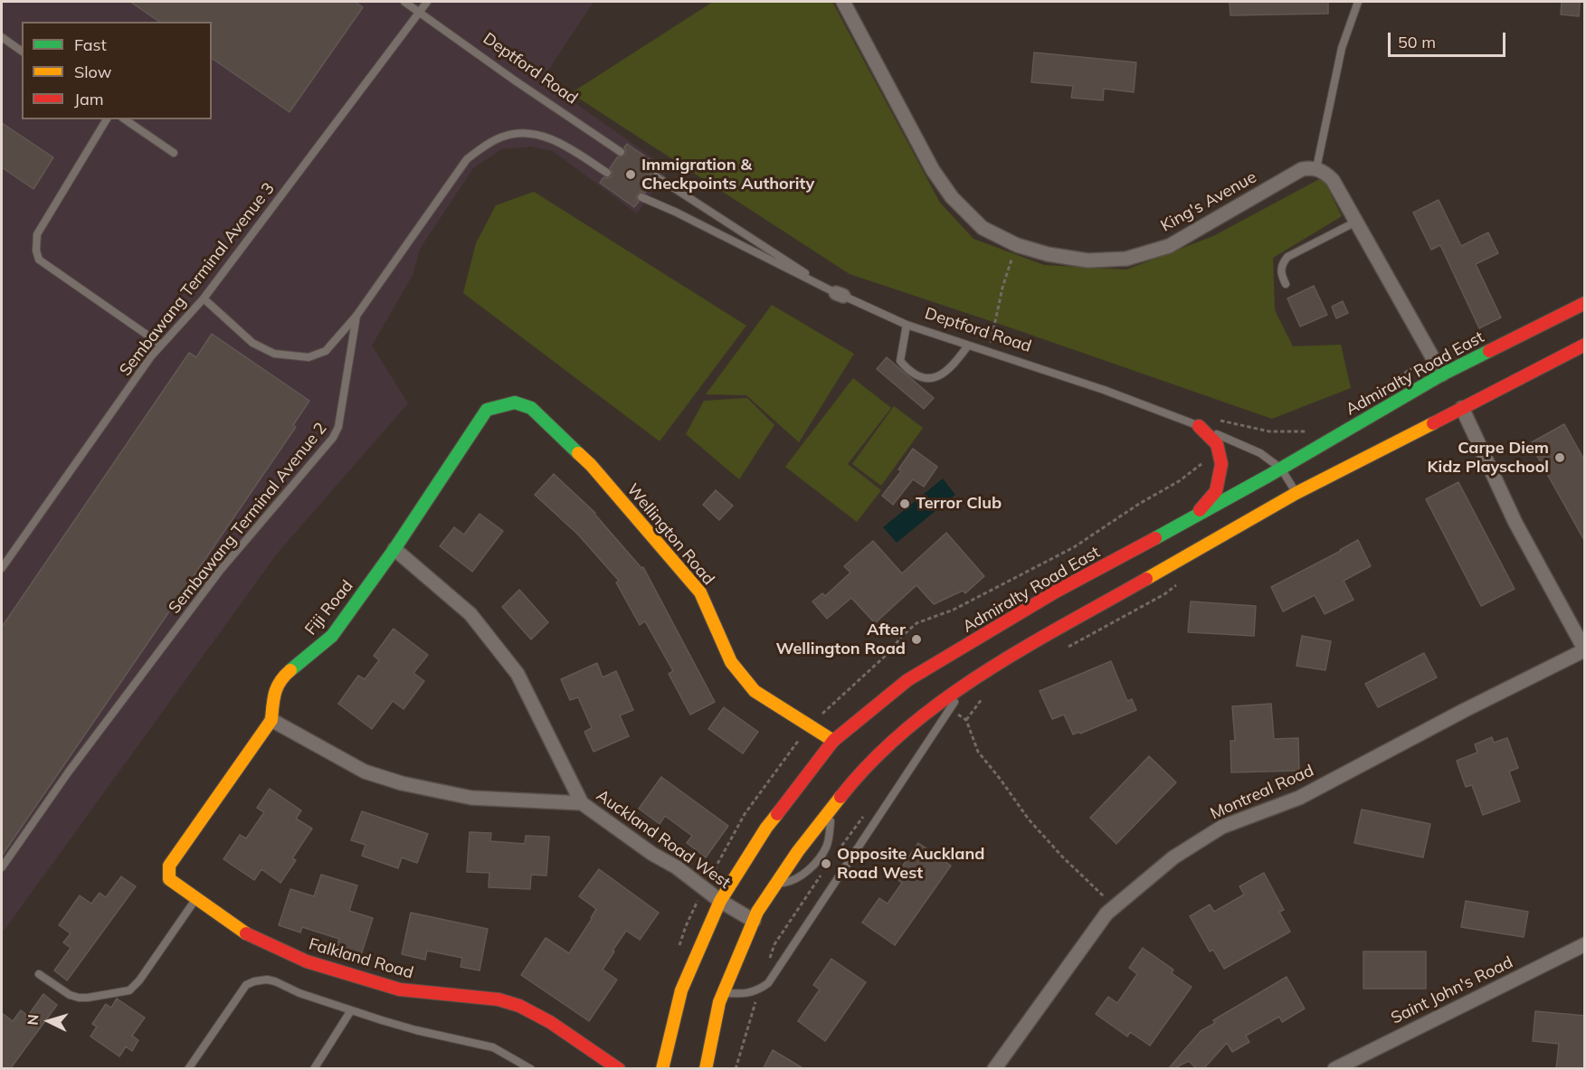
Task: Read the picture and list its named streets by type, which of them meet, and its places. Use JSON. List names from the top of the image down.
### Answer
{
  "streets": {
    "main road": [
      "Admiralty Road East",
      "Wellington Road",
      "Fiji Road",
      "Falkland Road"
    ],
    "street": [
      "King's Avenue",
      "Montreal Road",
      "Auckland Road West",
      "Saint John's Road"
    ],
    "lane": ["Deptford Road", "Sembawang Terminal Avenue 3", "Sembawang Terminal Avenue 2"]
  },
  "crossings": [
    ["Deptford Road", "Sembawang Terminal Avenue 3"],
    ["Deptford Road", "Admiralty Road East"],
    ["Admiralty Road East", "Wellington Road"],
    ["Admiralty Road East", "Auckland Road West"],
    ["Wellington Road", "Fiji Road"],
    ["Fiji Road", "Auckland Road West"],
    ["Fiji Road", "Falkland Road"]
  ],
  "places": [
    "Immigration & Checkpoints Authority",
    "Carpe Diem Kidz Playschool",
    "Terror Club",
    "After Wellington Road",
    "Opposite Auckland Road West"
  ],
  "legend": ["Fast", "Slow", "Jam"],
  "scale_bar": "50 m",
  "north": "left"
}
